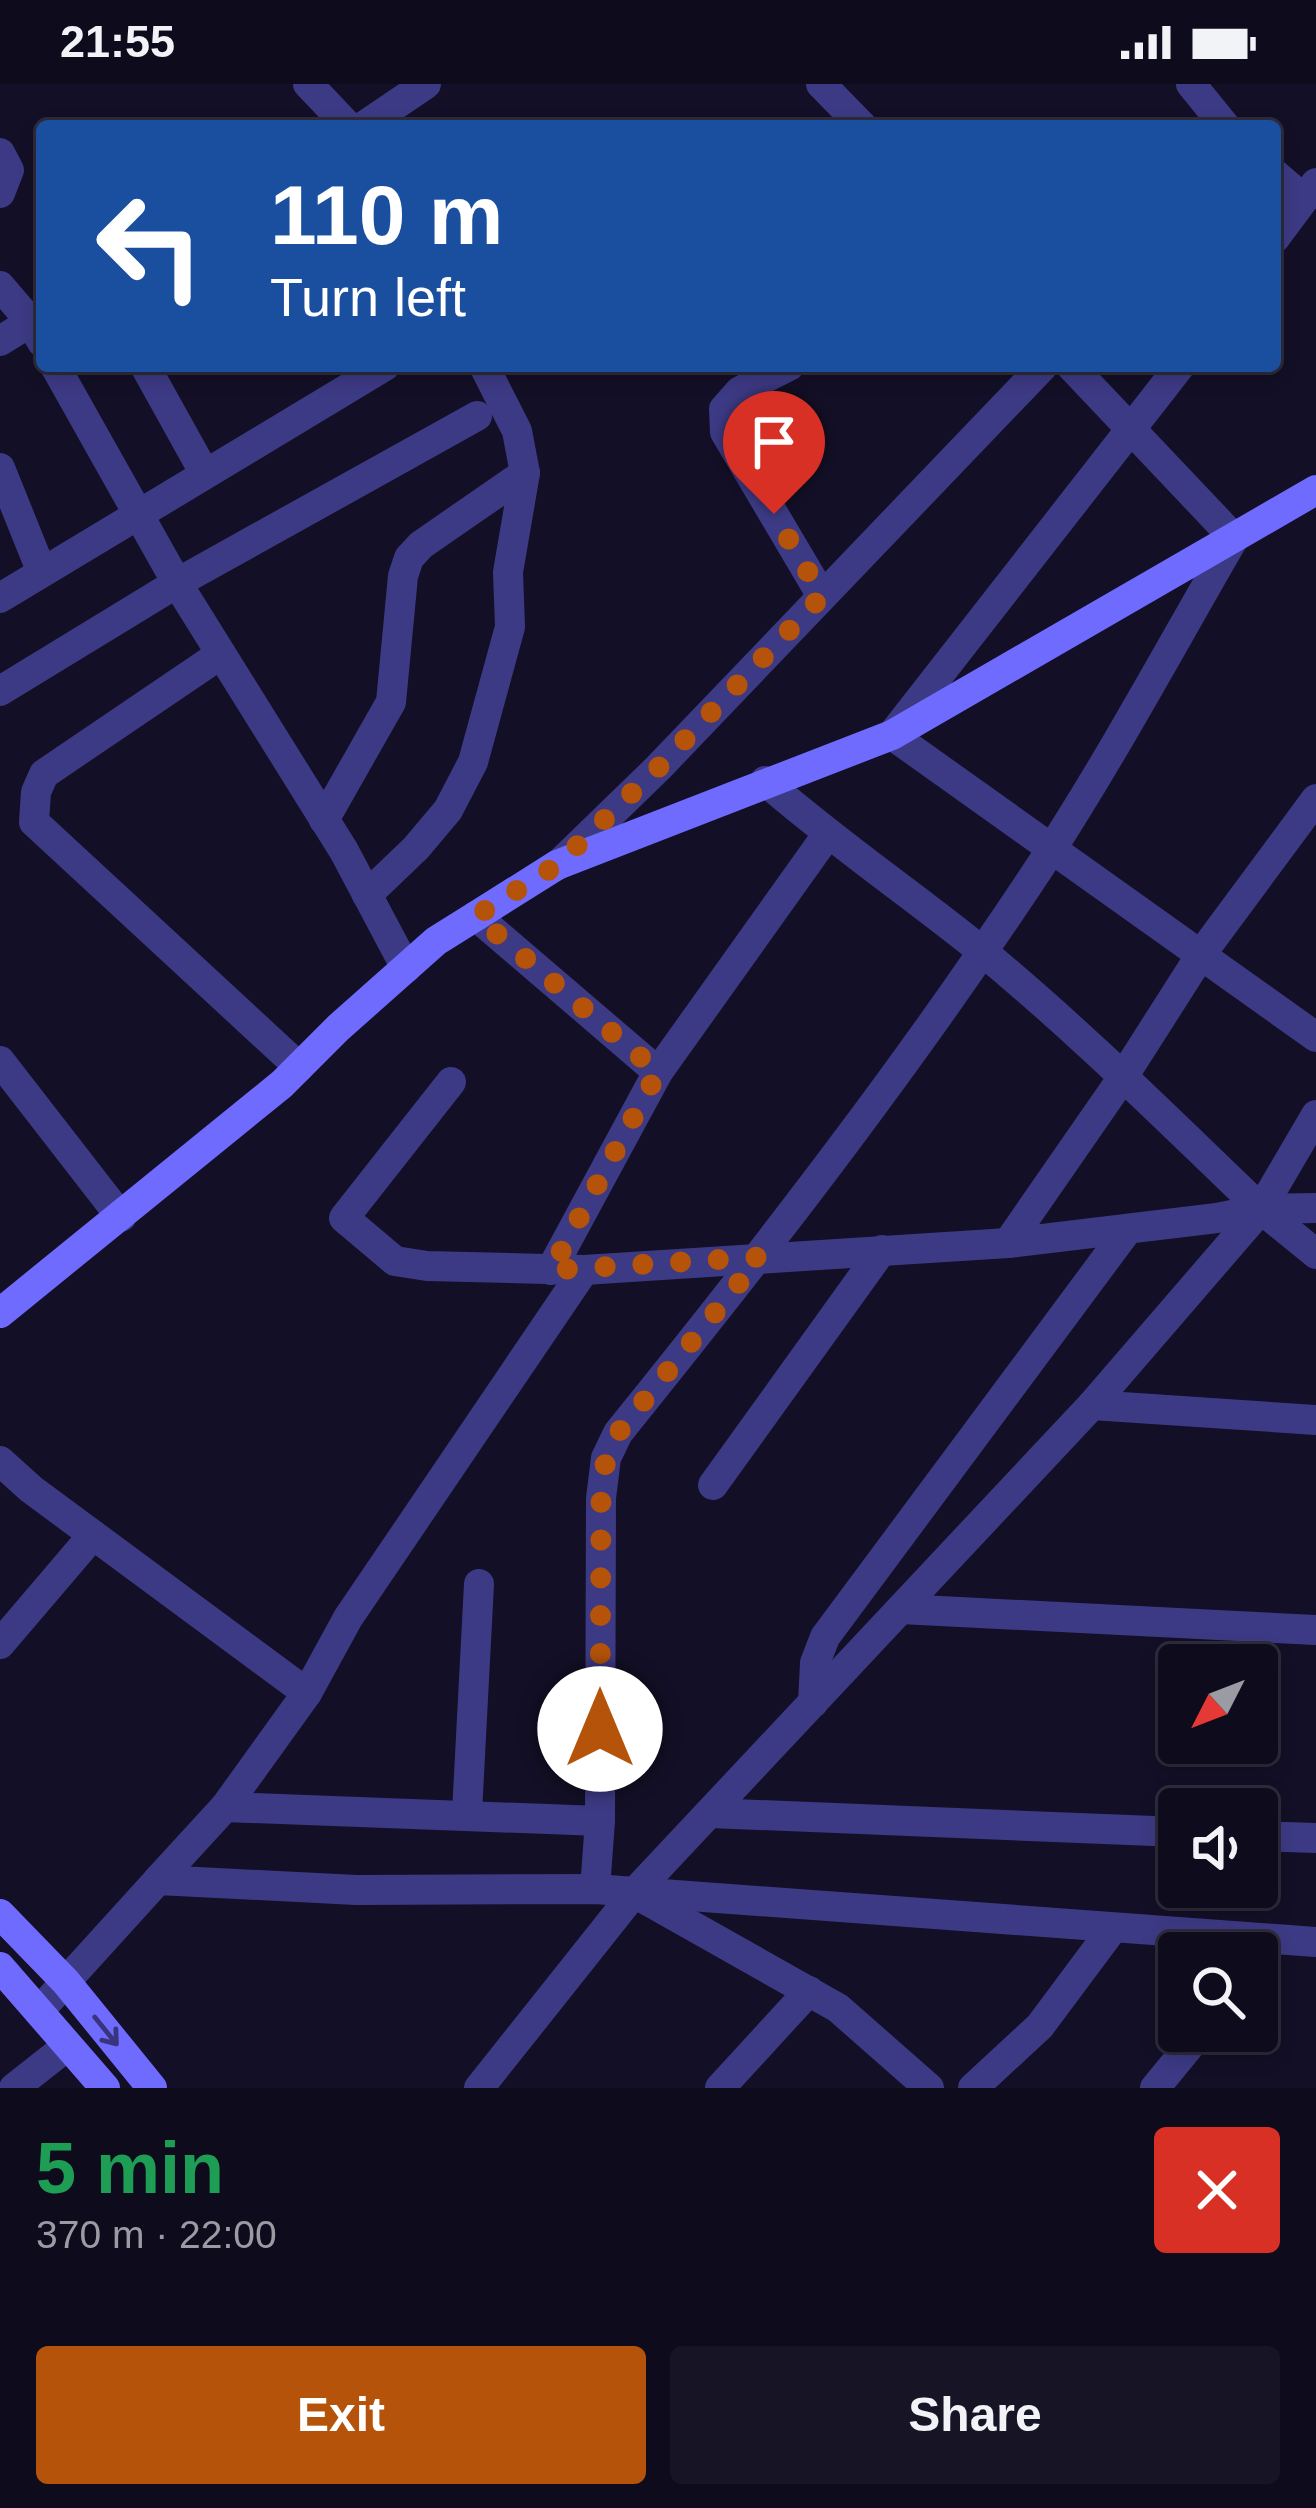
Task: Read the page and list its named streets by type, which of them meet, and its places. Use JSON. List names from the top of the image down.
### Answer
{
  "north": "bottom left",
  "page": {
    "status": "21:55",
    "turn": ["110 m", "Turn left"],
    "heading": ["5 min", "370 m · 22:00"],
    "buttons": ["Exit", "Share"]
  }
}
